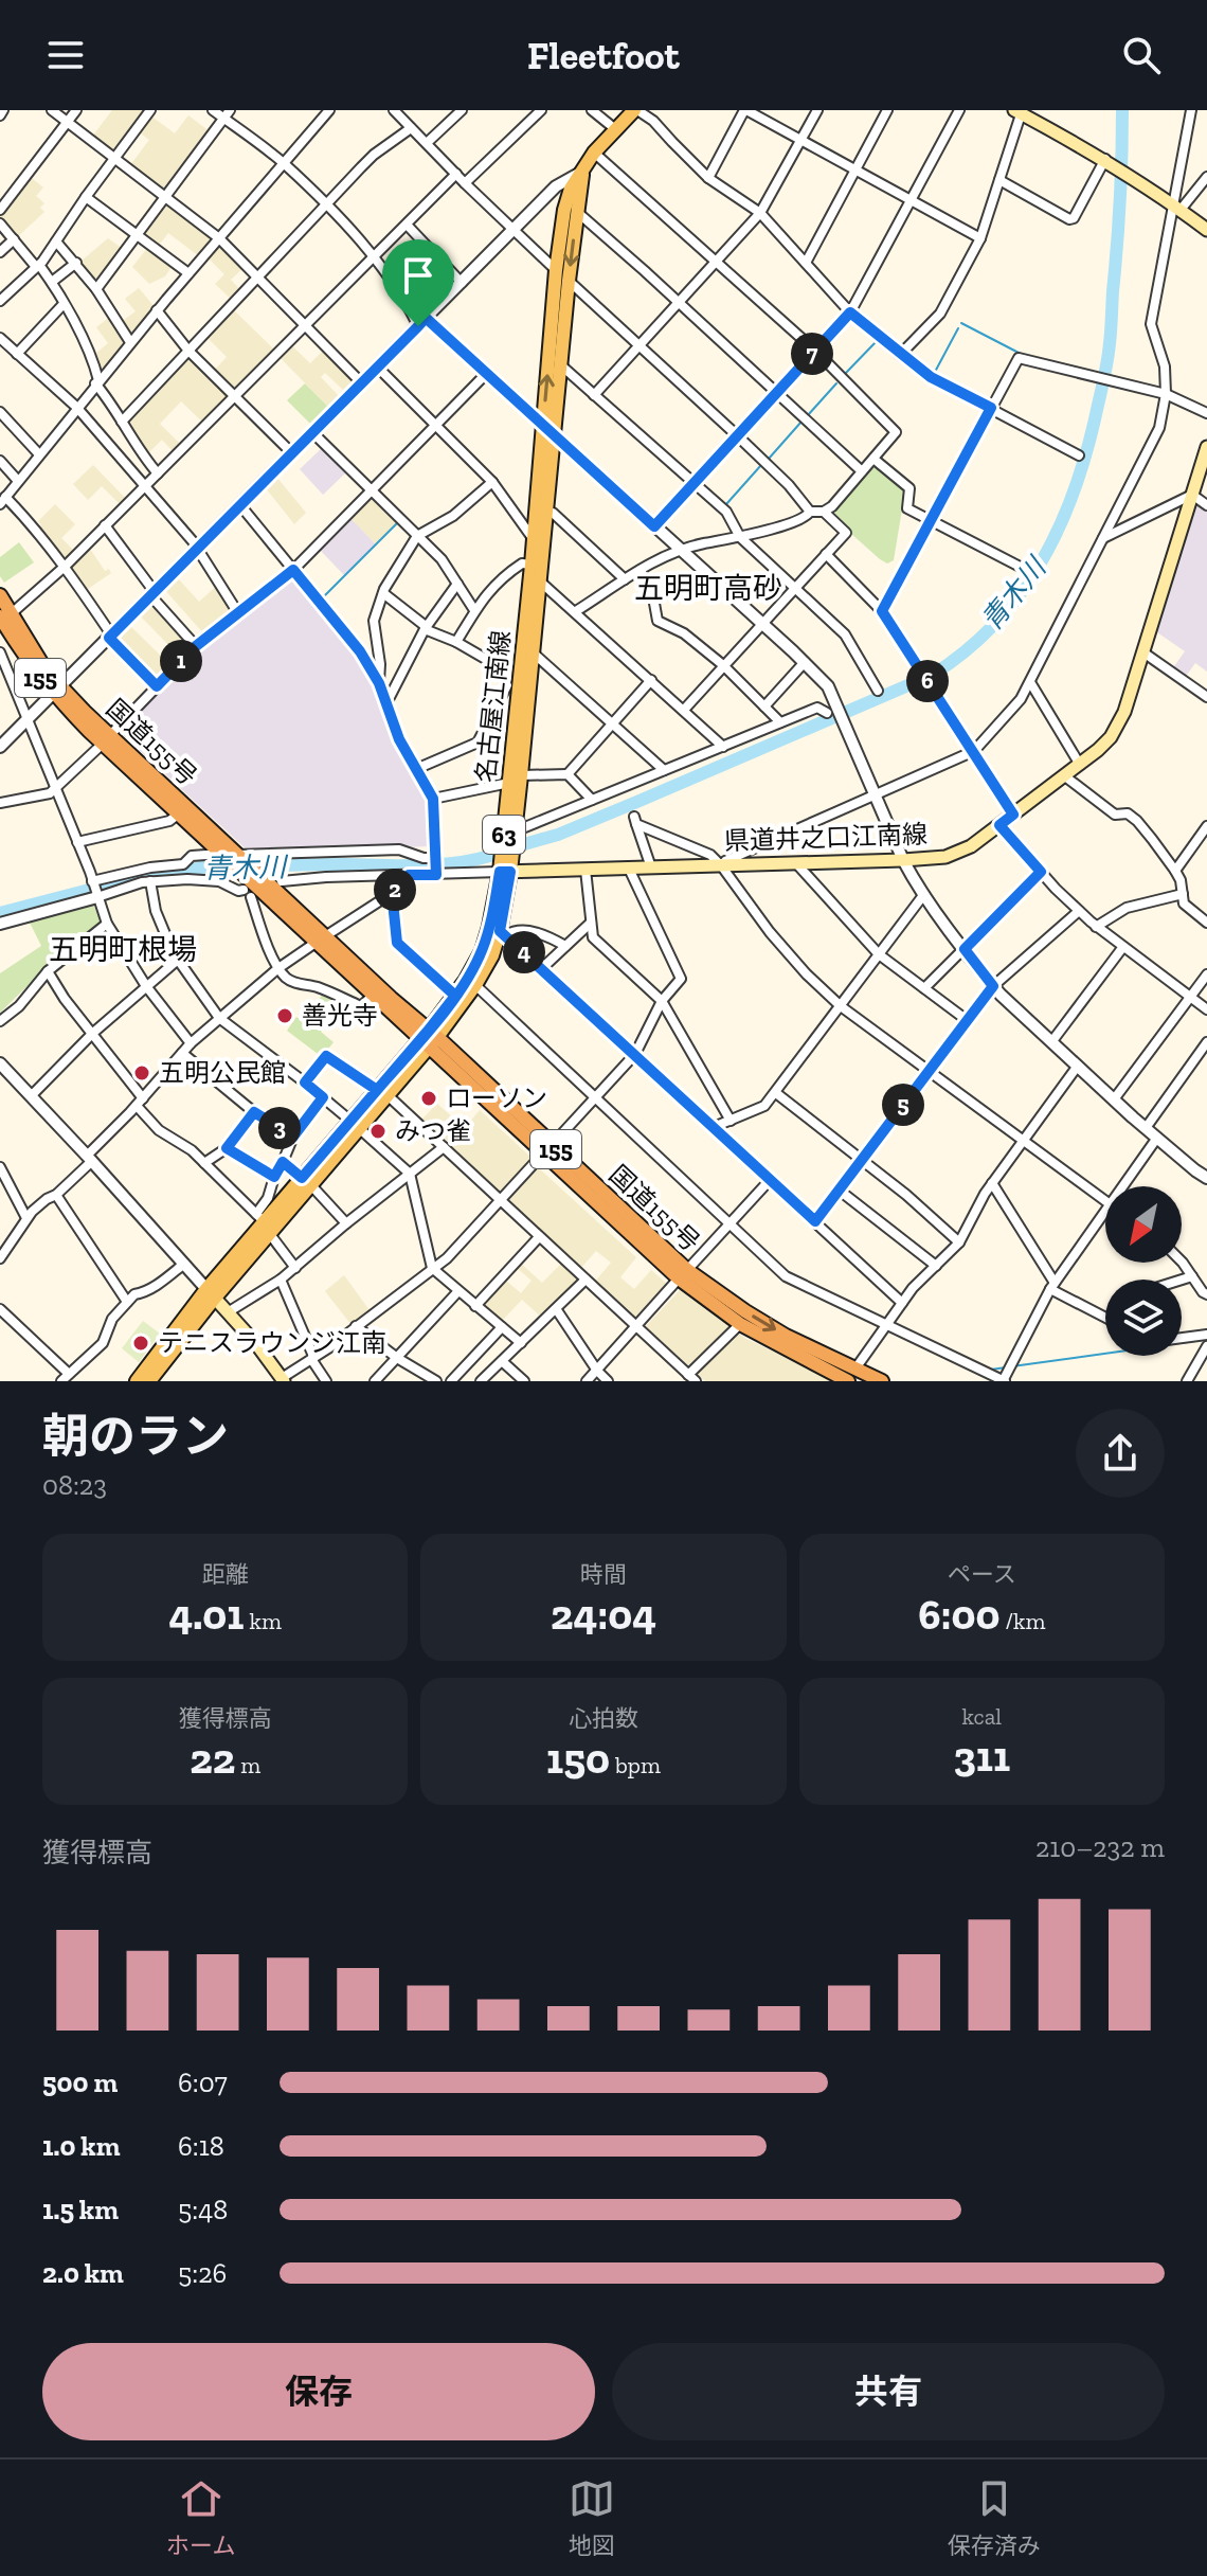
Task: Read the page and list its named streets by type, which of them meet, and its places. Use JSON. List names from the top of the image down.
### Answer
{
  "streets": {
    "highway": ["155", "国道155号"],
    "main road": ["名古屋江南線", "63", "県道井之口江南線"]
  },
  "crossings": [
    ["名古屋江南線", "国道155号"],
    ["名古屋江南線", "県道井之口江南線"]
  ],
  "districts": ["五明町高砂", "五明町根場"],
  "water": ["青木川"],
  "places": [
    "善光寺",
    "五明公民館",
    "ローソン",
    "みつ雀",
    "テニスラウンジ江南"
  ],
  "north": "bottom left",
  "page": {
    "header": "Fleetfoot",
    "pins": [
      "7",
      "1",
      "6",
      "2",
      "4",
      "5",
      "3"
    ],
    "heading": ["朝のラン", "08:23"],
    "stats": [
      ["距離", "4.01 km"],
      ["時間", "24:04"],
      ["ペース", "6:00 /km"],
      ["獲得標高", "22 m"],
      ["心拍数", "150 bpm"],
      ["kcal", "311"]
    ],
    "chart": ["獲得標高", "210–232 m"],
    "list": [
      {
        "name": "500 m",
        "note": "6:07"
      },
      {
        "name": "1.0 km",
        "note": "6:18"
      },
      {
        "name": "1.5 km",
        "note": "5:48"
      },
      {
        "name": "2.0 km",
        "note": "5:26"
      }
    ],
    "buttons": ["保存", "共有"],
    "tabs": ["ホーム", "地図", "保存済み"]
  }
}
